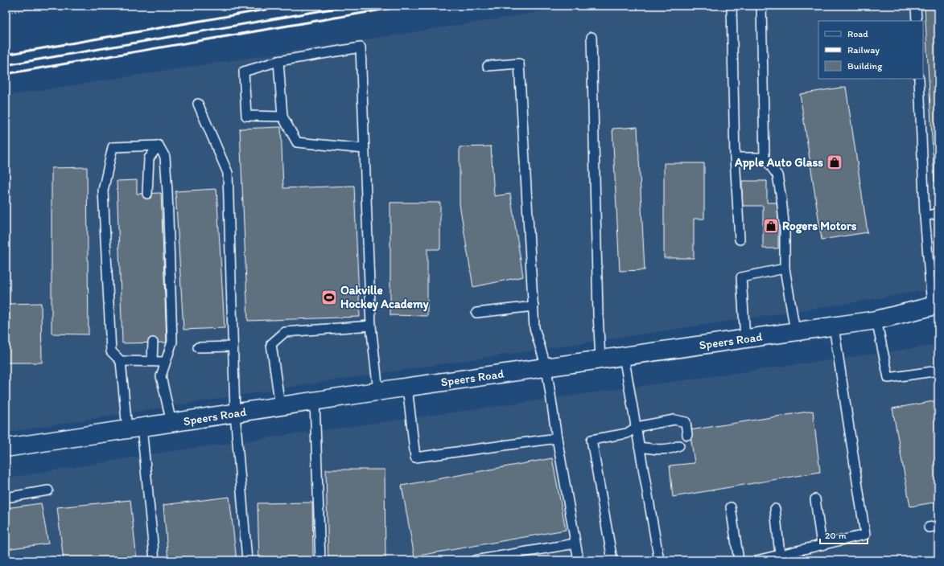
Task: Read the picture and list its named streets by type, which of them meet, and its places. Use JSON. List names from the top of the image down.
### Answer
{
  "streets": {
    "main road": ["Speers Road"]
  },
  "places": {
    "shop": ["Apple Auto Glass", "Rogers Motors"],
    "sports": ["Oakville Hockey Academy"]
  },
  "legend": ["Road", "Railway", "Building"],
  "scale_bar": "20 m"
}
